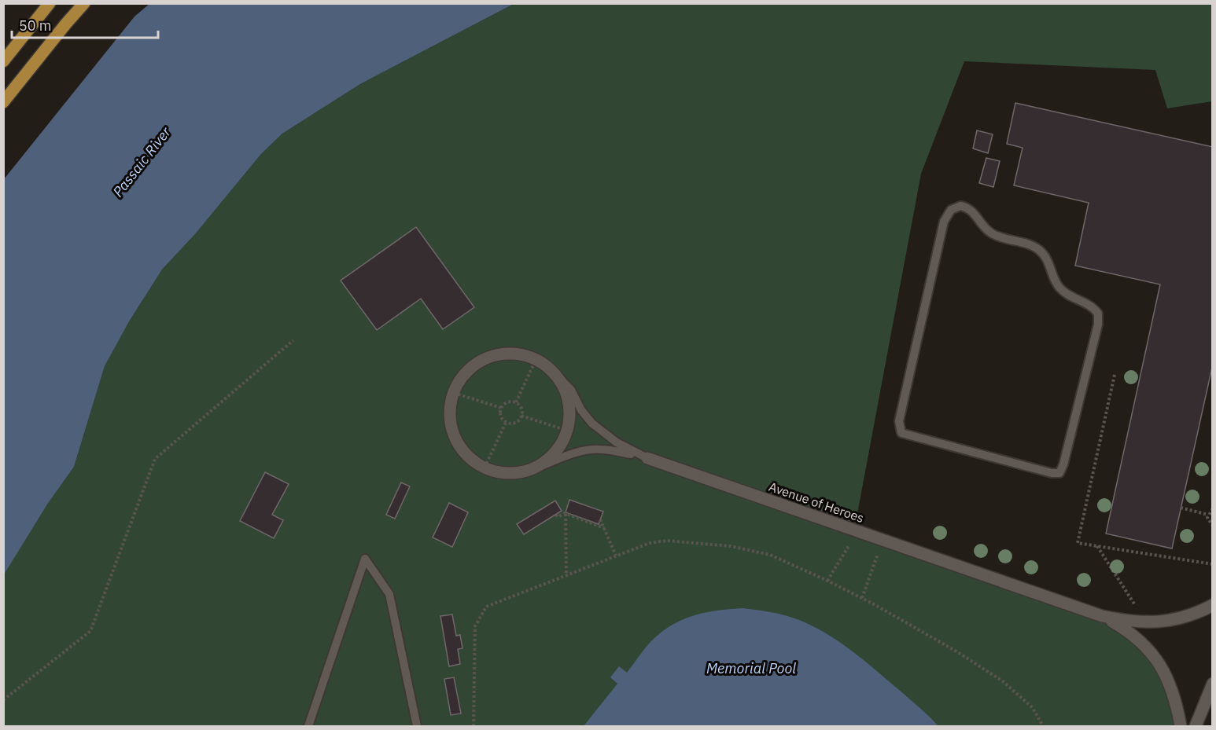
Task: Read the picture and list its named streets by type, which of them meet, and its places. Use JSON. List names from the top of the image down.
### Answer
{
  "streets": {
    "street": ["Avenue of Heroes"]
  },
  "water": ["Passaic River", "Memorial Pool"],
  "scale_bar": "50 m"
}
